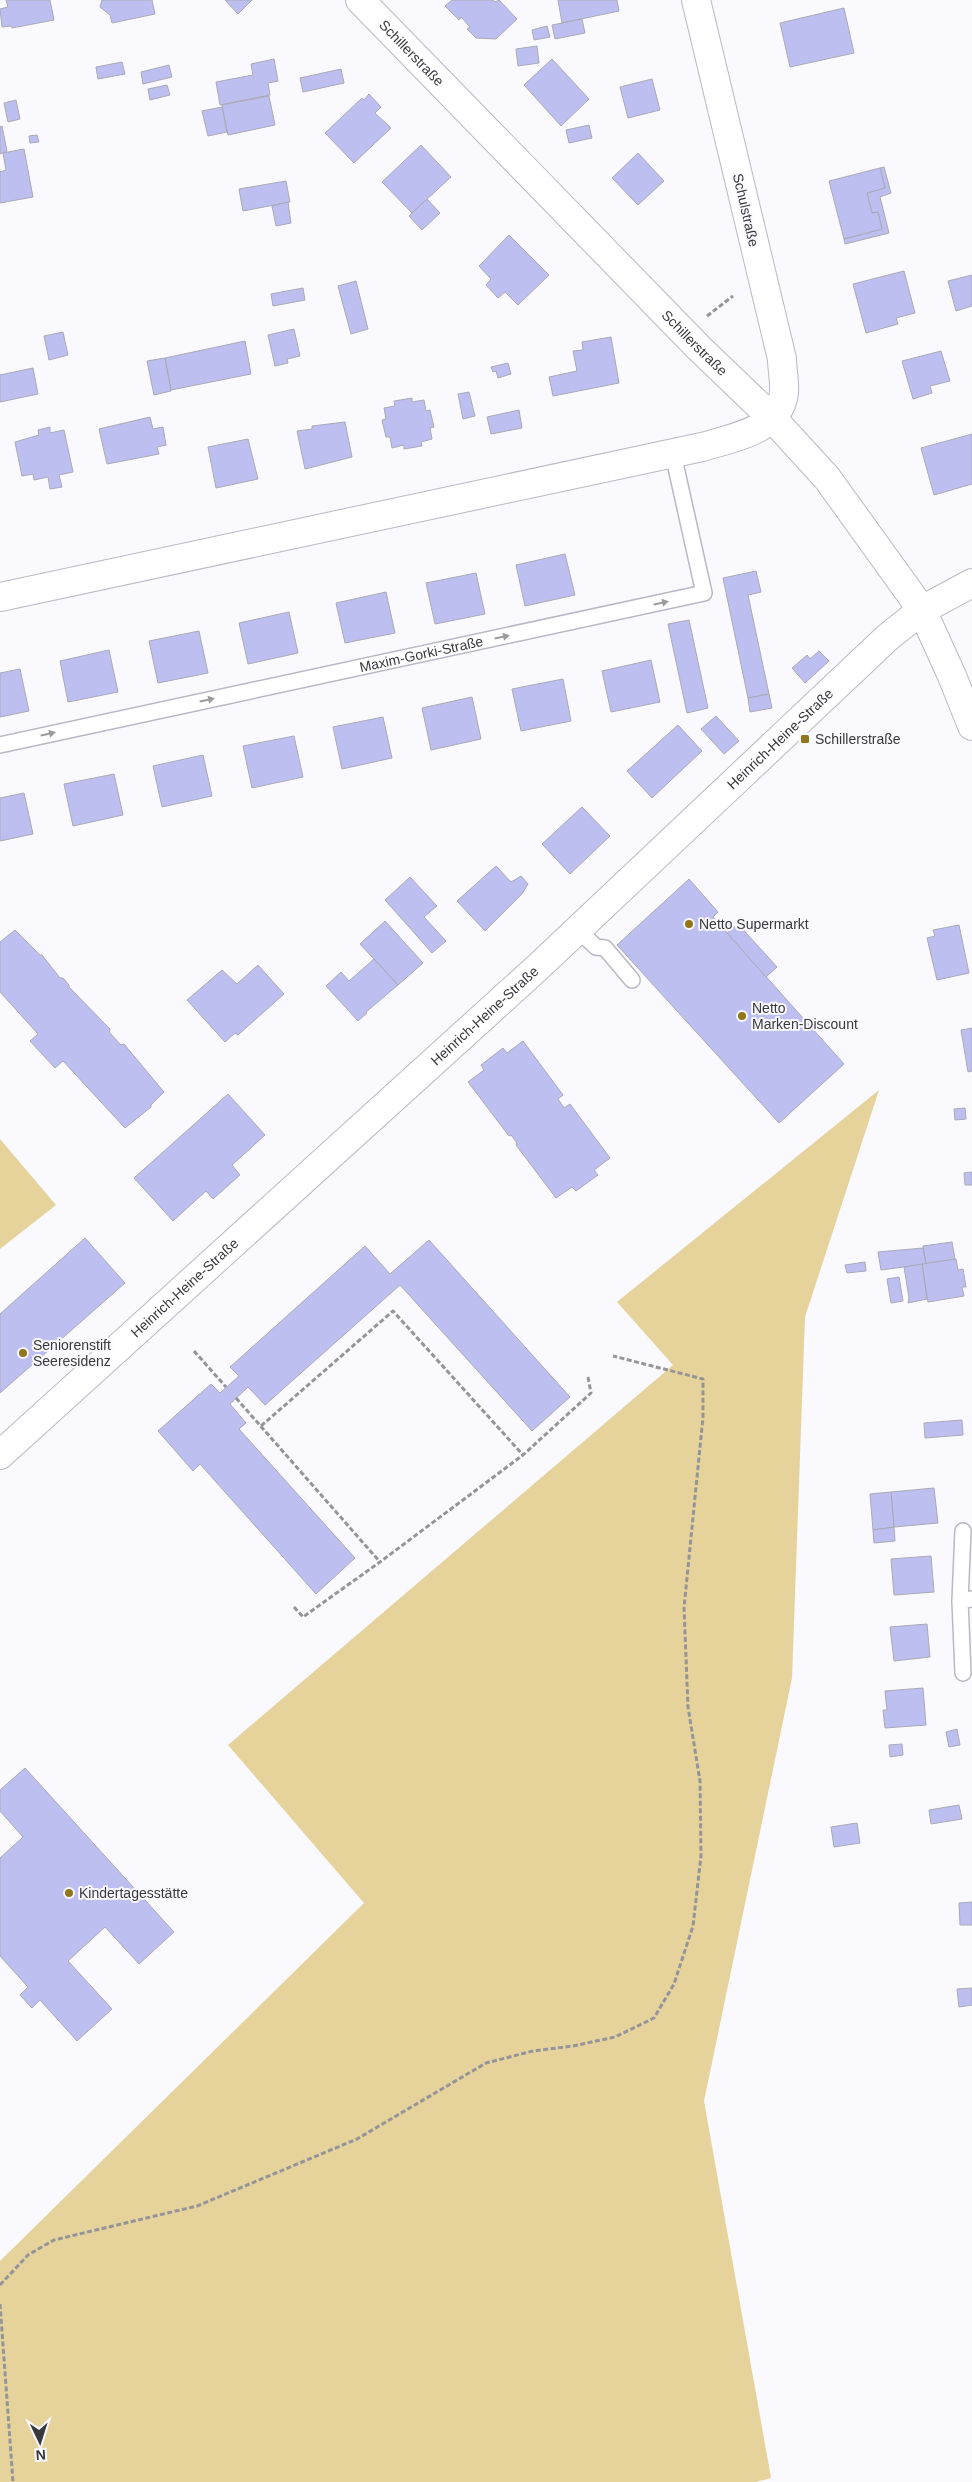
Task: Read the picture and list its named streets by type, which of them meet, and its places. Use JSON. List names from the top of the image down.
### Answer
{
  "streets": {
    "street": ["Schillerstraße", "Schulstraße", "Heinrich-Heine-Straße"],
    "lane": ["Maxim-Gorki-Straße"]
  },
  "crossings": [
    ["Schillerstraße", "Schulstraße"],
    ["Schillerstraße", "Heinrich-Heine-Straße"]
  ],
  "one_way": ["Maxim-Gorki-Straße"],
  "places": {
    "transit": ["Schillerstraße"],
    "other": [
      "Netto Supermarkt",
      "Netto Marken-Discount",
      "Seniorenstift Seeresidenz",
      "Kindertagesstätte"
    ]
  },
  "north": "bottom"
}
